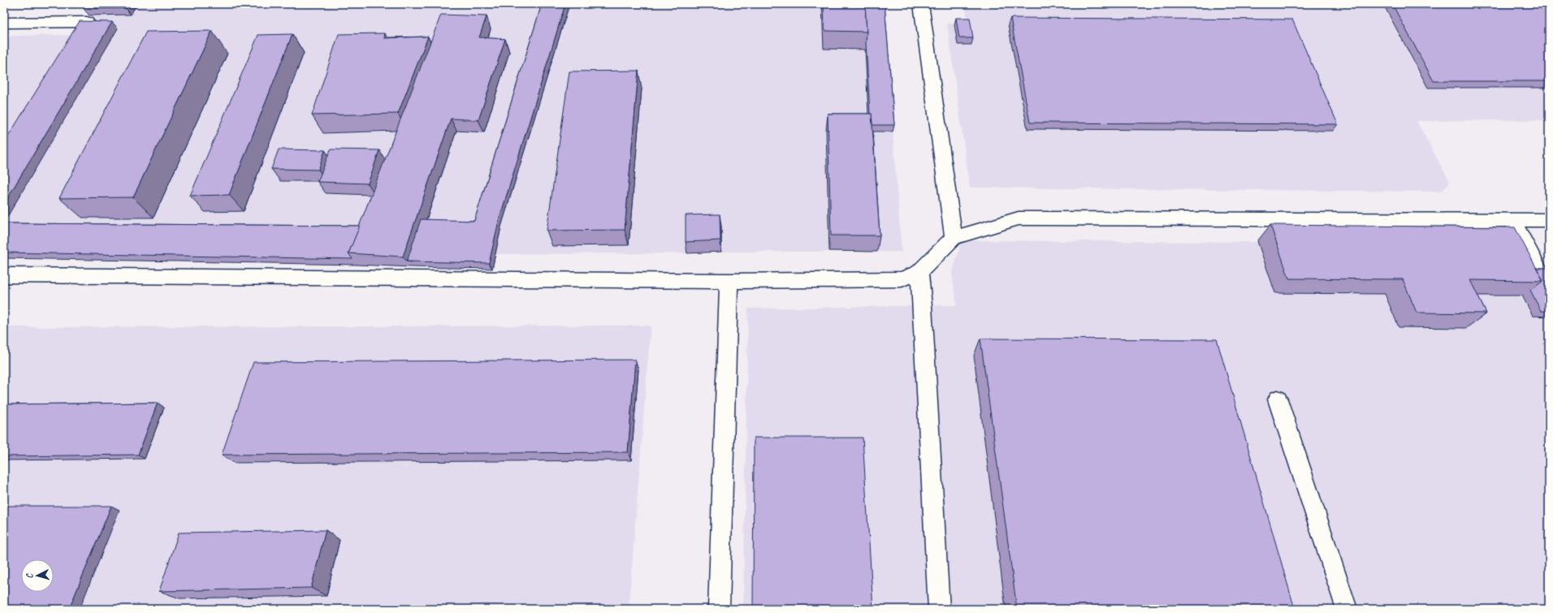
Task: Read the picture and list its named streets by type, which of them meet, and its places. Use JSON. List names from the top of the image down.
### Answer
{
  "north": "left"
}
